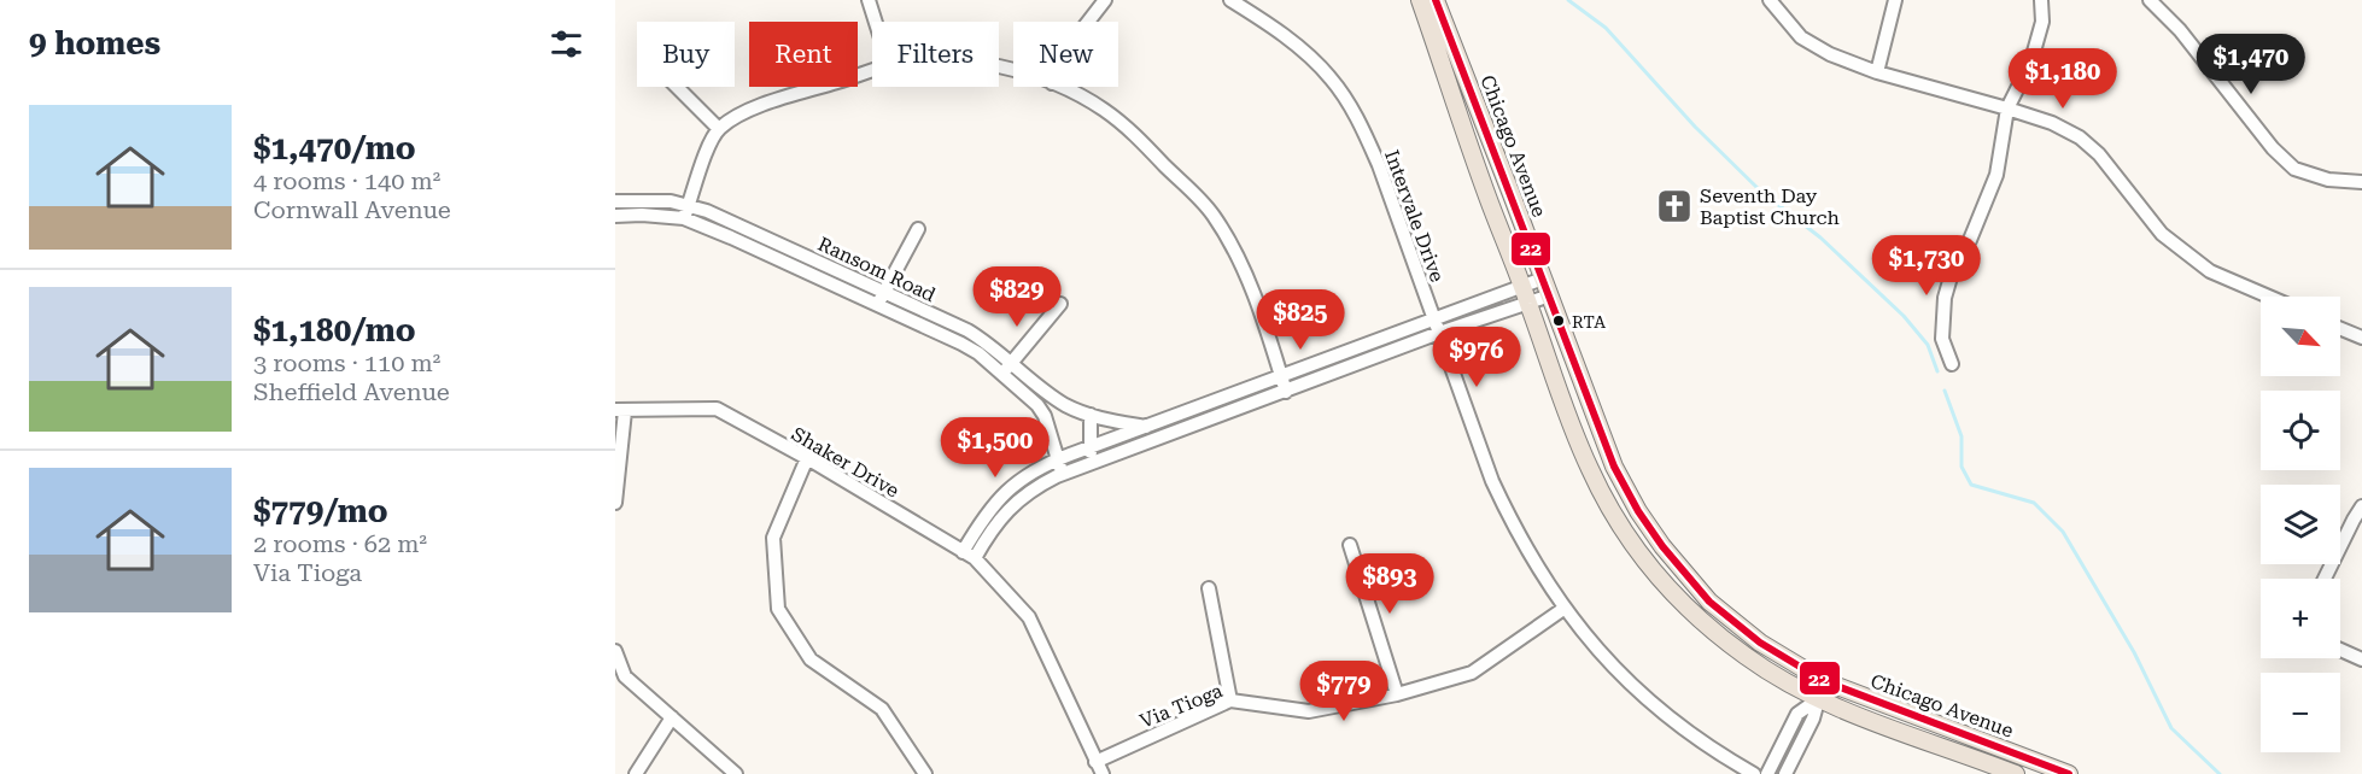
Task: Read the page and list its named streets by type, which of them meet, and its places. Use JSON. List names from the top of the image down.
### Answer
{
  "streets": {
    "main road": ["Chicago Avenue"],
    "street": [
      "Intervale Drive",
      "Ransom Road",
      "Shaker Drive",
      "Via Tioga"
    ]
  },
  "crossings": [
    ["Intervale Drive", "Via Tioga"],
    ["Shaker Drive", "Via Tioga"]
  ],
  "places": {
    "church": ["Seventh Day Baptist Church"],
    "other": ["RTA"]
  },
  "lines": ["transit line 22"],
  "north": "bottom right",
  "page": {
    "heading": "9 homes",
    "chip": [
      "Buy",
      "Rent",
      "Filters",
      "New"
    ],
    "price": [
      "$1,470",
      "$1,180",
      "$1,730",
      "$829",
      "$825",
      "$976",
      "$1,500",
      "$893",
      "$779"
    ],
    "list": [
      {
        "name": "$1,470/mo",
        "note": "4 rooms · 140 m² · Cornwall Avenue"
      },
      {
        "name": "$1,180/mo",
        "note": "3 rooms · 110 m² · Sheffield Avenue"
      },
      {
        "name": "$779/mo",
        "note": "2 rooms · 62 m² · Via Tioga"
      }
    ],
    "map_buttons": ["+", "−"]
  }
}
